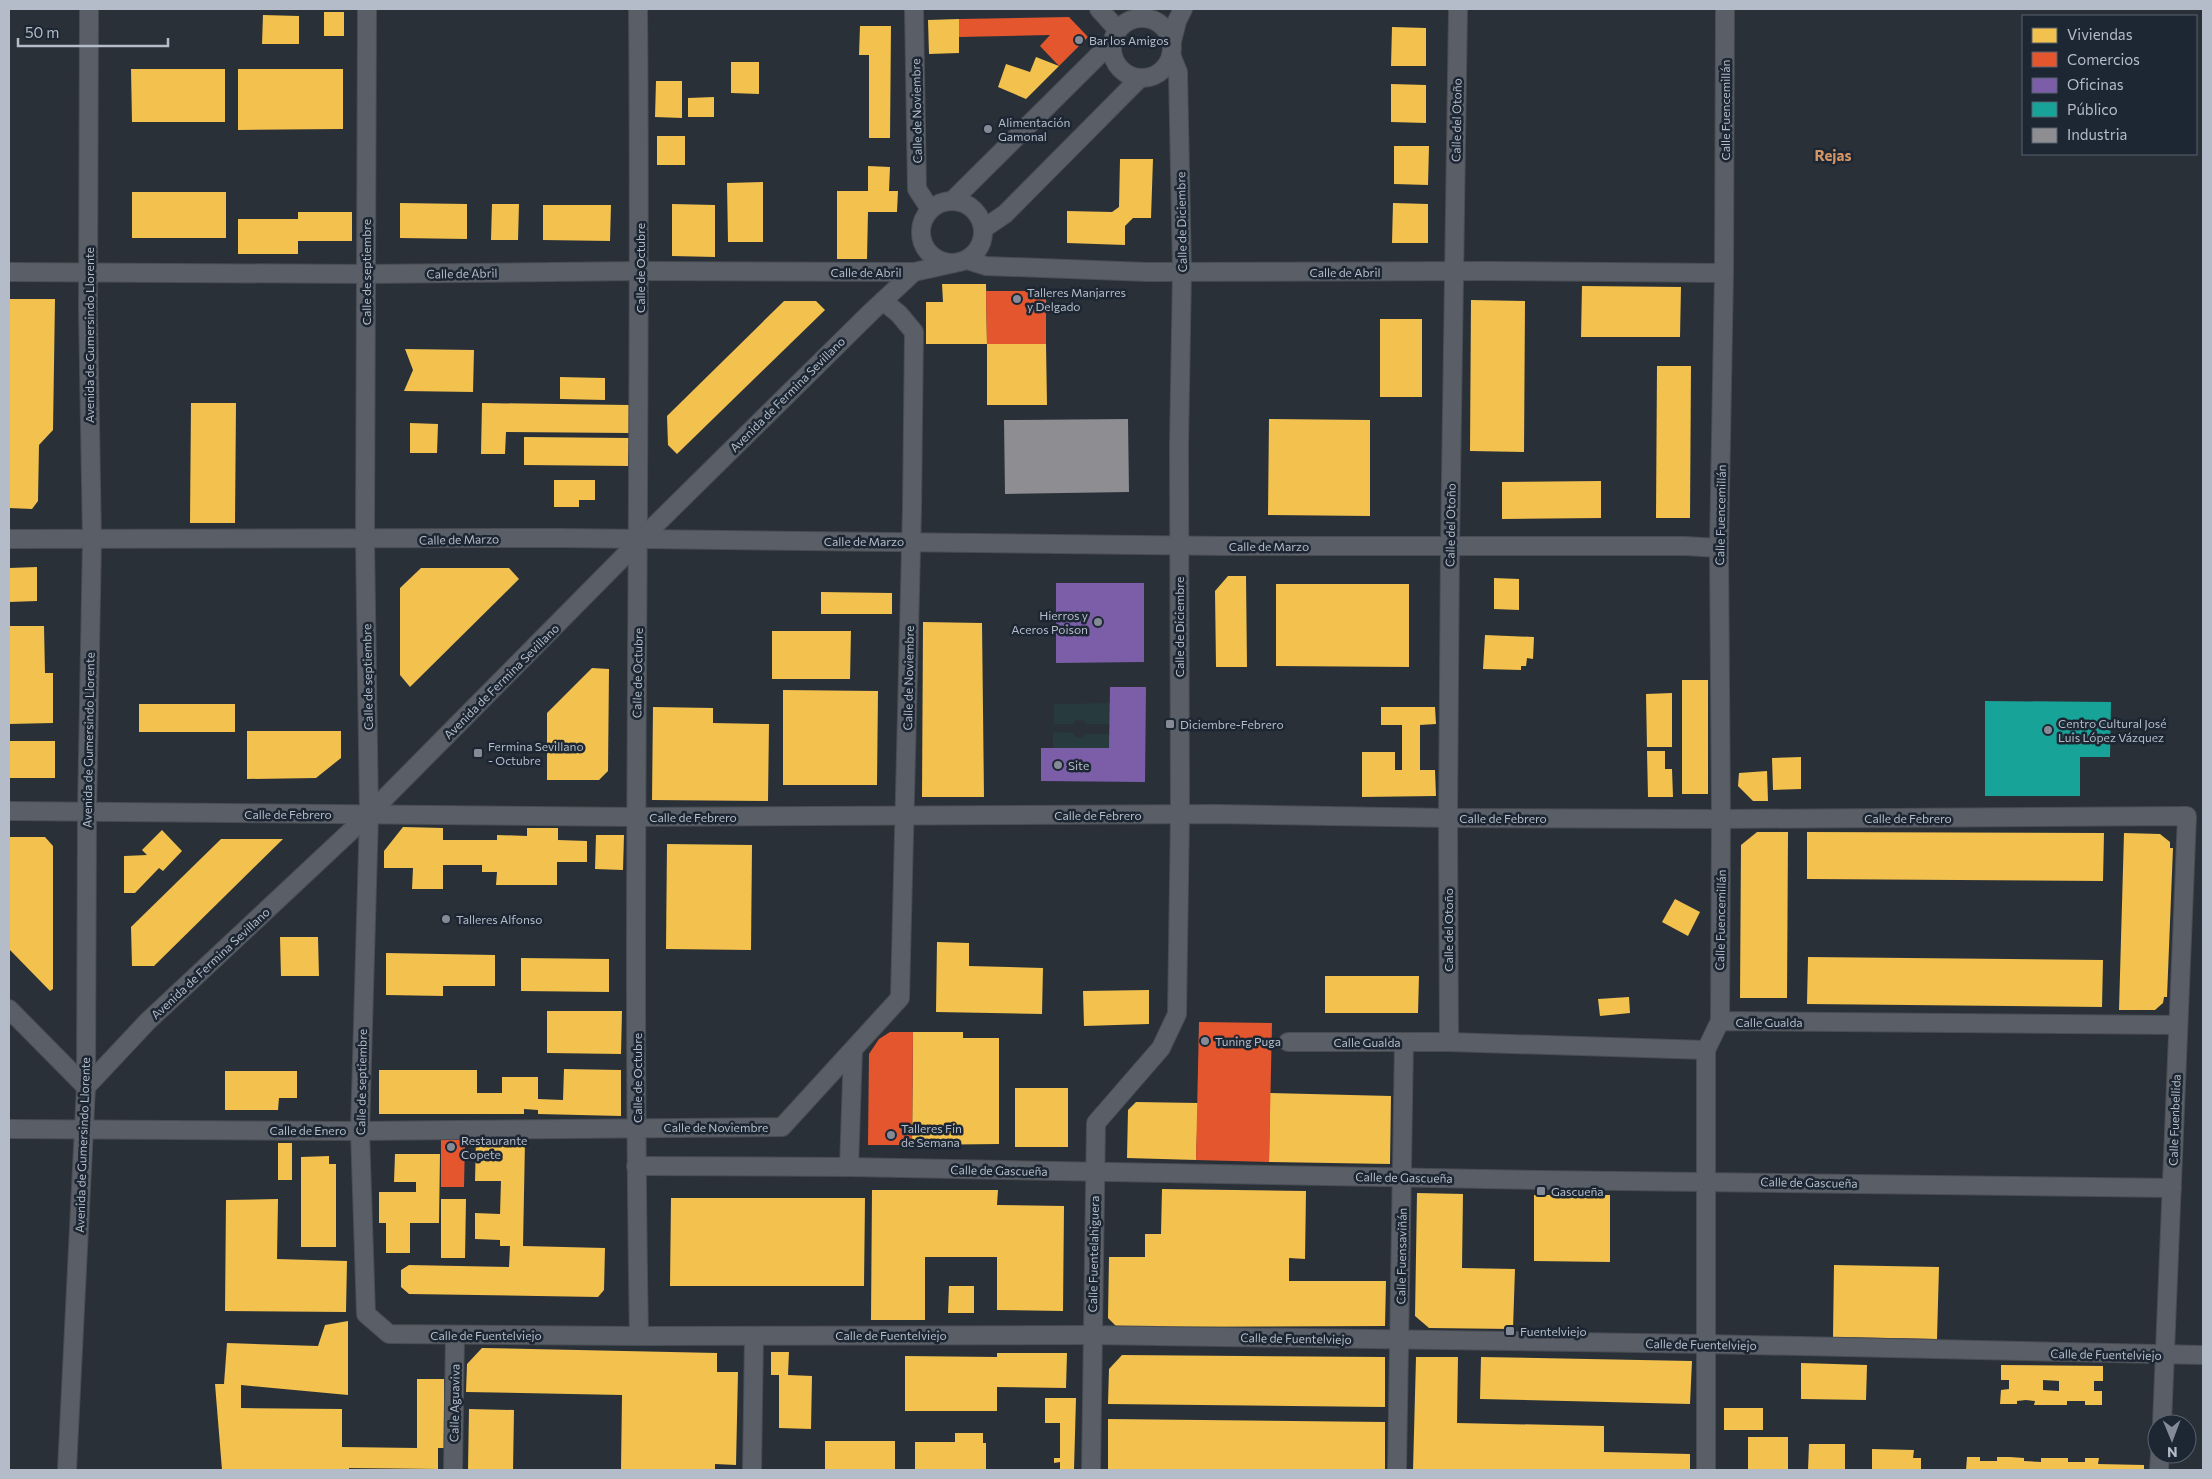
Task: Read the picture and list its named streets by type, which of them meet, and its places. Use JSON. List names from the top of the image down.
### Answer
{
  "streets": {
    "street": [
      "Calle Fuencemillán",
      "Calle de Noviembre",
      "Calle del Otoño",
      "Calle de Diciembre",
      "Calle de Octubre",
      "Calle de septiembre",
      "Calle de Abril",
      "Avenida de Gumersindo Llorente",
      "Avenida de Fermina Sevillano",
      "Calle de Marzo",
      "Calle de Febrero",
      "Calle Gualda",
      "Calle Fuenbellida",
      "Calle de Enero",
      "Calle de Gascueña",
      "Calle Fuentelahiguera",
      "Calle Fuensaviñán",
      "Calle de Fuentelviejo",
      "Calle Aguaviva"
    ]
  },
  "crossings": [
    ["Calle Fuencemillán", "Calle de Abril"],
    ["Calle Fuencemillán", "Calle de Marzo"],
    ["Calle Fuencemillán", "Calle de Febrero"],
    ["Calle Fuencemillán", "Calle Gualda"],
    ["Calle de Noviembre", "Calle de Octubre"],
    ["Calle de Noviembre", "Calle de Abril"],
    ["Calle de Noviembre", "Avenida de Fermina Sevillano"],
    ["Calle de Noviembre", "Calle de Marzo"],
    ["Calle de Noviembre", "Calle de Febrero"],
    ["Calle de Noviembre", "Calle de Enero"],
    ["Calle del Otoño", "Calle de Abril"],
    ["Calle del Otoño", "Calle de Marzo"],
    ["Calle del Otoño", "Calle de Febrero"],
    ["Calle del Otoño", "Calle Gualda"],
    ["Calle de Diciembre", "Calle de Abril"],
    ["Calle de Diciembre", "Calle de Marzo"],
    ["Calle de Diciembre", "Calle de Febrero"],
    ["Calle de Diciembre", "Calle de Gascueña"],
    ["Calle de Diciembre", "Calle Fuentelahiguera"],
    ["Calle de Octubre", "Calle de Abril"],
    ["Calle de Octubre", "Avenida de Fermina Sevillano"],
    ["Calle de Octubre", "Calle de Marzo"],
    ["Calle de Octubre", "Calle de Febrero"],
    ["Calle de Octubre", "Calle de Enero"],
    ["Calle de Octubre", "Calle de Gascueña"],
    ["Calle de Octubre", "Calle de Fuentelviejo"],
    ["Calle de septiembre", "Calle de Abril"],
    ["Calle de septiembre", "Avenida de Fermina Sevillano"],
    ["Calle de septiembre", "Calle de Marzo"],
    ["Calle de septiembre", "Calle de Febrero"],
    ["Calle de septiembre", "Calle de Enero"],
    ["Calle de septiembre", "Calle de Fuentelviejo"],
    ["Calle de Abril", "Avenida de Gumersindo Llorente"],
    ["Calle de Abril", "Avenida de Fermina Sevillano"],
    ["Avenida de Gumersindo Llorente", "Avenida de Fermina Sevillano"],
    ["Avenida de Gumersindo Llorente", "Calle de Marzo"],
    ["Avenida de Gumersindo Llorente", "Calle de Febrero"],
    ["Avenida de Gumersindo Llorente", "Calle de Enero"],
    ["Avenida de Fermina Sevillano", "Calle de Marzo"],
    ["Avenida de Fermina Sevillano", "Calle de Febrero"],
    ["Calle de Febrero", "Calle Fuenbellida"],
    ["Calle Gualda", "Calle Fuenbellida"],
    ["Calle Gualda", "Calle Fuensaviñán"],
    ["Calle Fuenbellida", "Calle de Gascueña"],
    ["Calle Fuenbellida", "Calle de Fuentelviejo"],
    ["Calle de Gascueña", "Calle Fuentelahiguera"],
    ["Calle de Gascueña", "Calle Fuensaviñán"],
    ["Calle Fuentelahiguera", "Calle de Fuentelviejo"],
    ["Calle Fuensaviñán", "Calle de Fuentelviejo"],
    ["Calle de Fuentelviejo", "Calle Aguaviva"]
  ],
  "districts": ["Rejas"],
  "places": {
    "other": [
      "Bar los Amigos",
      "Alimentación Gamonal",
      "Talleres Manjarres y Delgado",
      "Hierros y Aceros Poison",
      "Centro Cultural José Luis López Vázquez",
      "Site",
      "Talleres Alfonso",
      "Tuning Puga",
      "Talleres Fin de Semana",
      "Restaurante Copete"
    ],
    "transit": [
      "Diciembre-Febrero",
      "Fermina Sevillano - Octubre",
      "Gascueña",
      "Fuentelviejo"
    ]
  },
  "legend": [
    "Viviendas",
    "Comercios",
    "Oficinas",
    "Público",
    "Industria"
  ],
  "scale_bar": "50 m",
  "north": "bottom"
}
